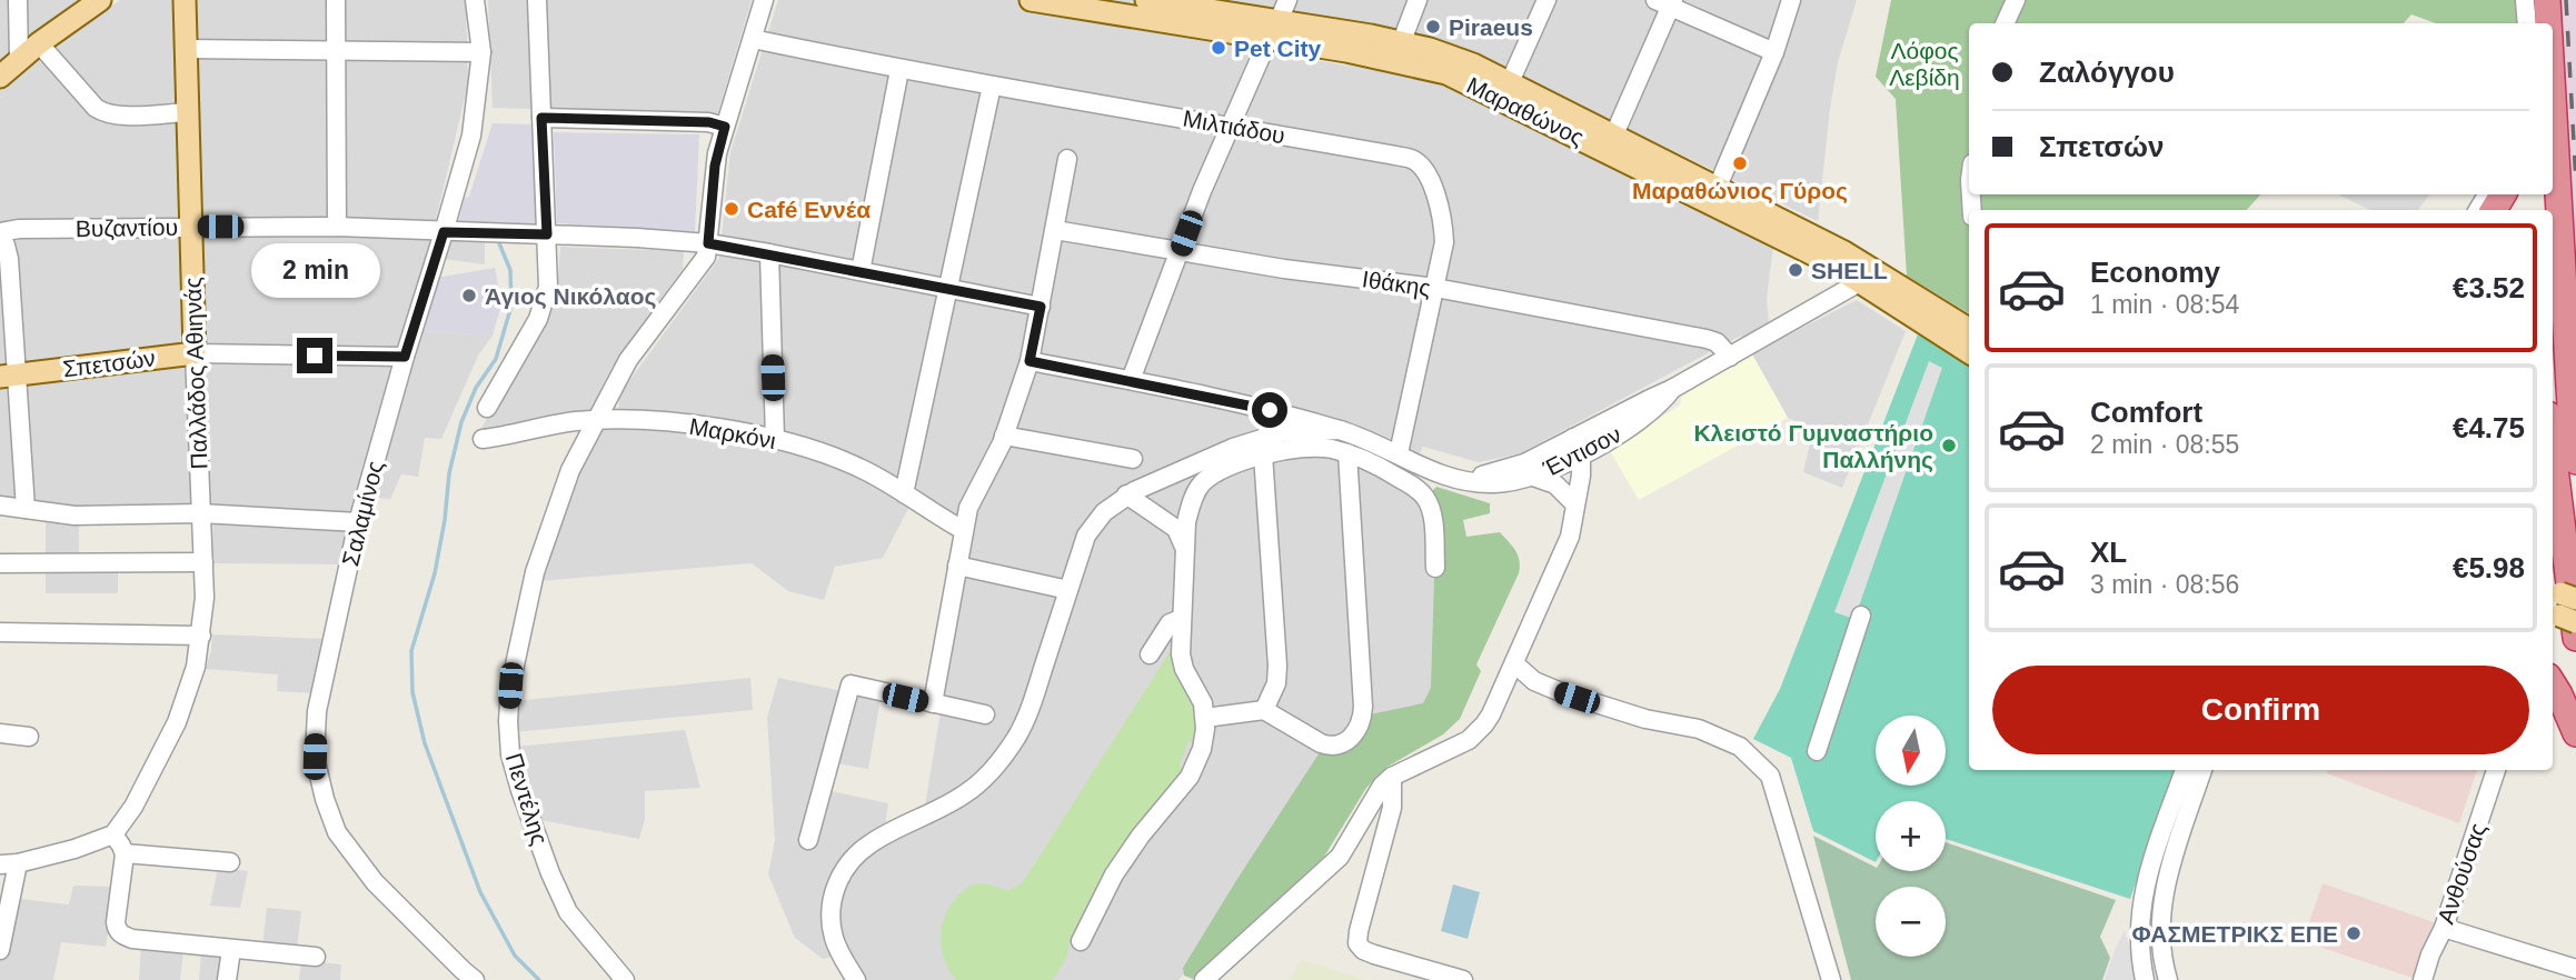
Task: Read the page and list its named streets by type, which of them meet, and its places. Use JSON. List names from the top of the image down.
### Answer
{
  "streets": {
    "main road": ["Μαραθώνος", "Σπετσών", "Παλλάδος Αθιηνάς"],
    "street": [
      "Μιλτιάδου",
      "Βυζαντίου",
      "Ιθάκης",
      "Μαρκόνι",
      "Έντισον",
      "Σαλαμίνος",
      "Πεντέλης",
      "Ανθούσας"
    ]
  },
  "crossings": [
    ["Μαραθώνος", "Έντισον"],
    ["Μιλτιάδου", "Ιθάκης"],
    ["Μιλτιάδου", "Έντισον"],
    ["Βυζαντίου", "Παλλάδος Αθιηνάς"],
    ["Βυζαντίου", "Σαλαμίνος"],
    ["Βυζαντίου", "Πεντέλης"],
    ["Ιθάκης", "Έντισον"],
    ["Σπετσών", "Παλλάδος Αθιηνάς"],
    ["Σπετσών", "Σαλαμίνος"],
    ["Μαρκόνι", "Πεντέλης"]
  ],
  "parks": ["Λόφος Λεβίδη"],
  "places": [
    "Piraeus",
    "Pet City",
    "Μαραθώνιος Γύρος",
    "Café Εννέα",
    "SHELL",
    "Άγιος Νικόλαος",
    "Κλειστό Γυμναστήριο Παλλήνης",
    "ΦΑΣΜΕΤΡΙΚΣ ΕΠΕ"
  ],
  "north": "bottom",
  "page": {
    "banner": ["Ζαλόγγου", "Σπετσών"],
    "list": [
      {
        "name": "Economy",
        "note": "1 min · 08:54",
        "value": "€3.52"
      },
      {
        "name": "Comfort",
        "note": "2 min · 08:55",
        "value": "€4.75"
      },
      {
        "name": "XL",
        "note": "3 min · 08:56",
        "value": "€5.98"
      }
    ],
    "bubble": "2 min",
    "buttons": "Confirm",
    "map_buttons": ["+", "−"]
  }
}
